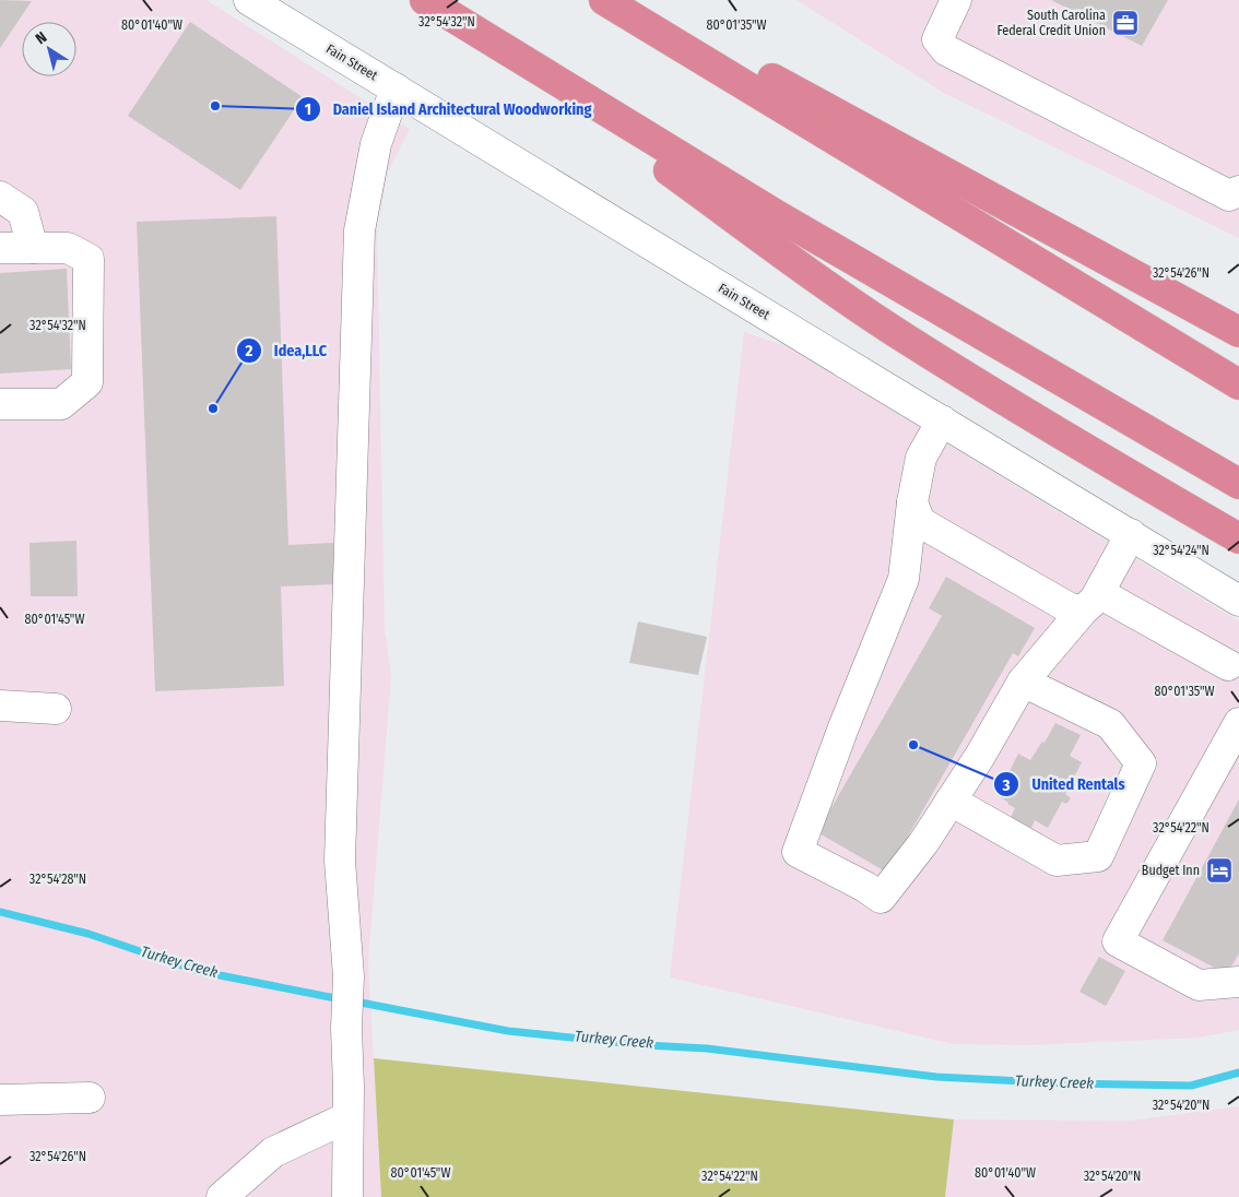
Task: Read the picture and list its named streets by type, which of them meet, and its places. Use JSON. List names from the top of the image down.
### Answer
{
  "streets": {
    "street": ["Fain Street"]
  },
  "water": ["Turkey Creek"],
  "places": {
    "office": ["South Carolina Federal Credit Union"],
    "other": ["Daniel Island Architectural Woodworking", "Idea,LLC", "United Rentals"],
    "hotel": ["Budget Inn"]
  },
  "north": "top left",
  "coordinates": [
    "32°54'32\"N",
    "80°01'40\"W",
    "80°01'35\"W",
    "32°54'26\"N",
    "32°54'24\"N",
    "80°01'45\"W",
    "32°54'22\"N",
    "32°54'28\"N",
    "32°54'20\"N"
  ]
}
